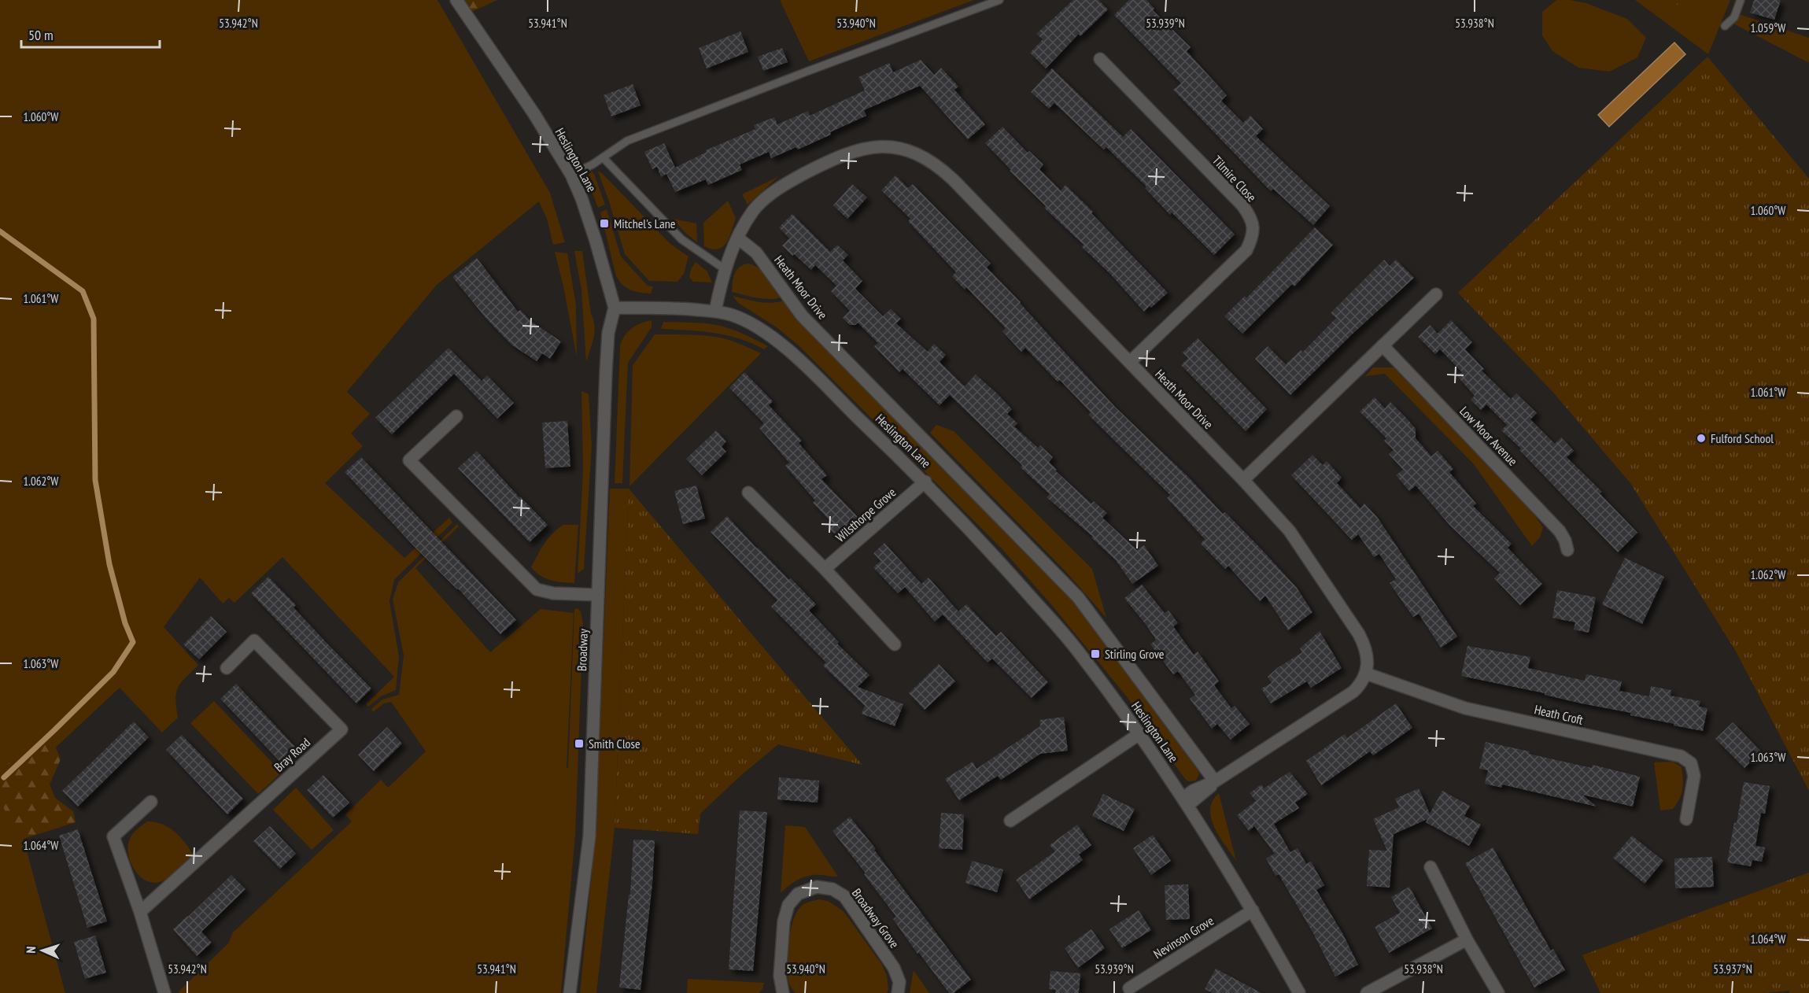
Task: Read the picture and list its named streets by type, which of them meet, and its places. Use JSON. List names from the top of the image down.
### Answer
{
  "streets": {
    "street": [
      "Heslington Lane",
      "Tilmire Close",
      "Heath Moor Drive",
      "Low Moor Avenue",
      "Wilsthorpe Grove",
      "Broadway",
      "Heath Croft",
      "Bray Road",
      "Broadway Grove",
      "Nevinson Grove"
    ]
  },
  "crossings": [
    ["Heslington Lane", "Heath Moor Drive"],
    ["Heslington Lane", "Wilsthorpe Grove"],
    ["Heslington Lane", "Broadway"],
    ["Heslington Lane", "Nevinson Grove"],
    ["Tilmire Close", "Heath Moor Drive"],
    ["Heath Moor Drive", "Heath Croft"]
  ],
  "places": {
    "transit": ["Mitchel's Lane", "Stirling Grove", "Smith Close"],
    "other": ["Fulford School"]
  },
  "scale_bar": "50 m",
  "north": "left",
  "coordinates": [
    "53.942°N",
    "53.941°N",
    "53.940°N",
    "53.939°N",
    "53.938°N",
    "1.059°W",
    "1.060°W",
    "1.061°W",
    "1.062°W",
    "1.063°W",
    "1.064°W",
    "53.937°N"
  ]
}
